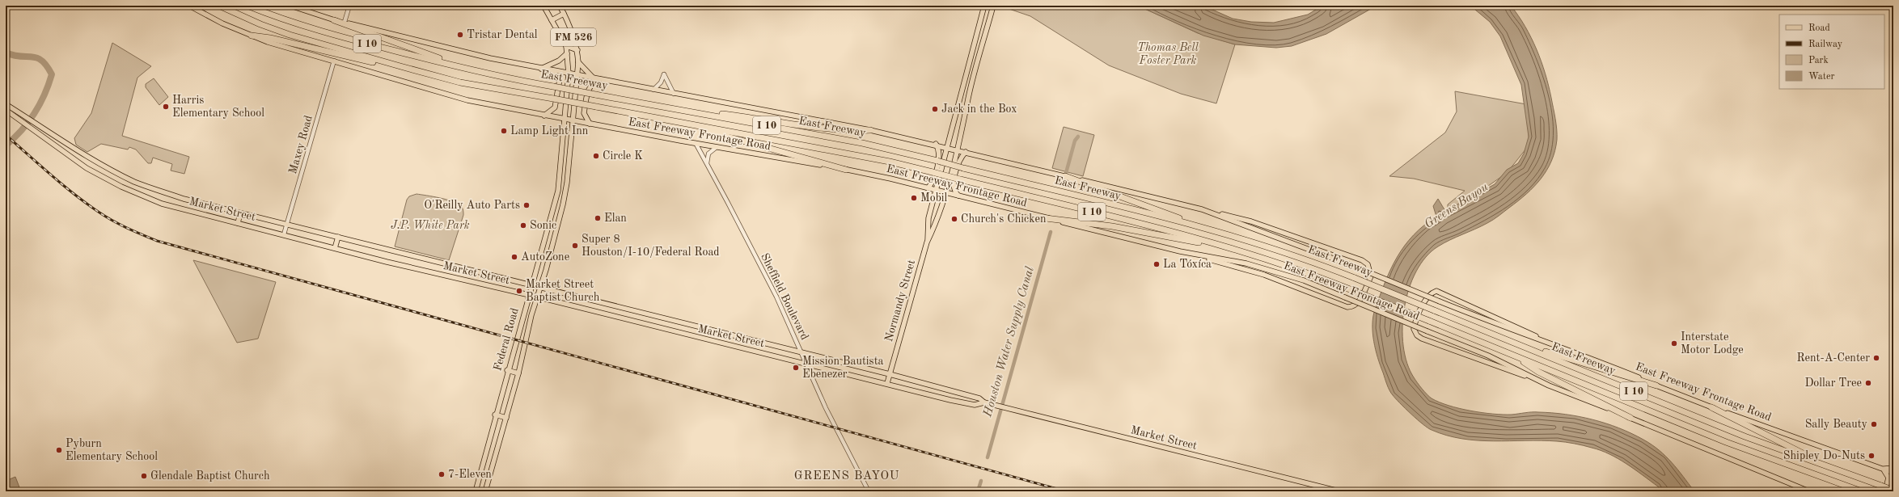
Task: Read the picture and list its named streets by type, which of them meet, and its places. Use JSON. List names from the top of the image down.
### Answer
{
  "streets": {
    "highway": ["I 10", "East Freeway"],
    "main road": [
      "FM 526",
      "East Freeway Frontage Road",
      "Market Street",
      "Normandy Street",
      "Federal Road"
    ],
    "street": ["Maxey Road", "Sheffield Boulevard"]
  },
  "crossings": [
    ["East Freeway Frontage Road", "Maxey Road"],
    ["East Freeway Frontage Road", "Sheffield Boulevard"],
    ["East Freeway Frontage Road", "Normandy Street"],
    ["East Freeway Frontage Road", "Federal Road"],
    ["Maxey Road", "Market Street"],
    ["Market Street", "Sheffield Boulevard"],
    ["Market Street", "Normandy Street"],
    ["Market Street", "Federal Road"]
  ],
  "districts": ["GREENS BAYOU"],
  "water": ["Greens Bayou", "Houston Water Supply Canal"],
  "parks": ["Thomas Bell Foster Park", "J.P. White Park"],
  "places": [
    "Tristar Dental",
    "Harris Elementary School",
    "Jack in the Box",
    "Lamp Light Inn",
    "Circle K",
    "Mobil",
    "O'Reilly Auto Parts",
    "Elan",
    "Church's Chicken",
    "Sonic",
    "Super 8 Houston/I-10/Federal Road",
    "AutoZone",
    "La Tóxíca",
    "Market Street Baptist Church",
    "Interstate Motor Lodge",
    "Rent-A-Center",
    "Mission Bautista Ebenezer",
    "Dollar Tree",
    "Sally Beauty",
    "Pyburn Elementary School",
    "Shipley Do-Nuts",
    "7-Eleven",
    "Glendale Baptist Church"
  ],
  "legend": [
    "Road",
    "Railway",
    "Park",
    "Water"
  ]
}
